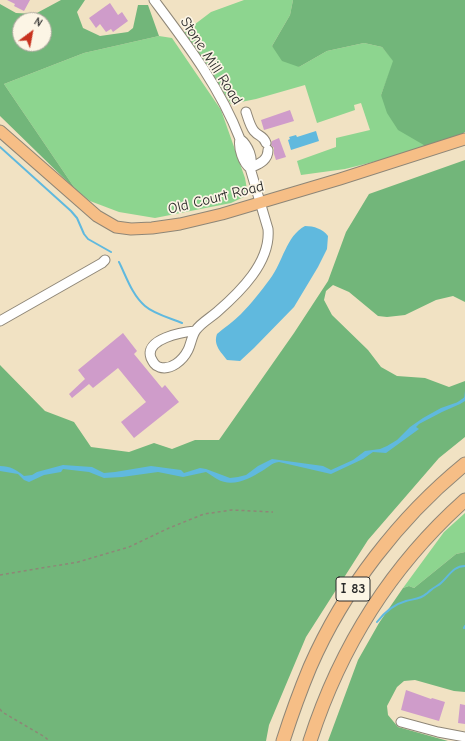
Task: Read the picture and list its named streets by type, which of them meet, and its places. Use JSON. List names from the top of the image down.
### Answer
{
  "streets": {
    "highway": ["I 83"],
    "main road": ["Old Court Road"],
    "street": ["Stone Mill Road"]
  },
  "crossings": [
    ["Stone Mill Road", "Old Court Road"]
  ],
  "north": "top right"
}
